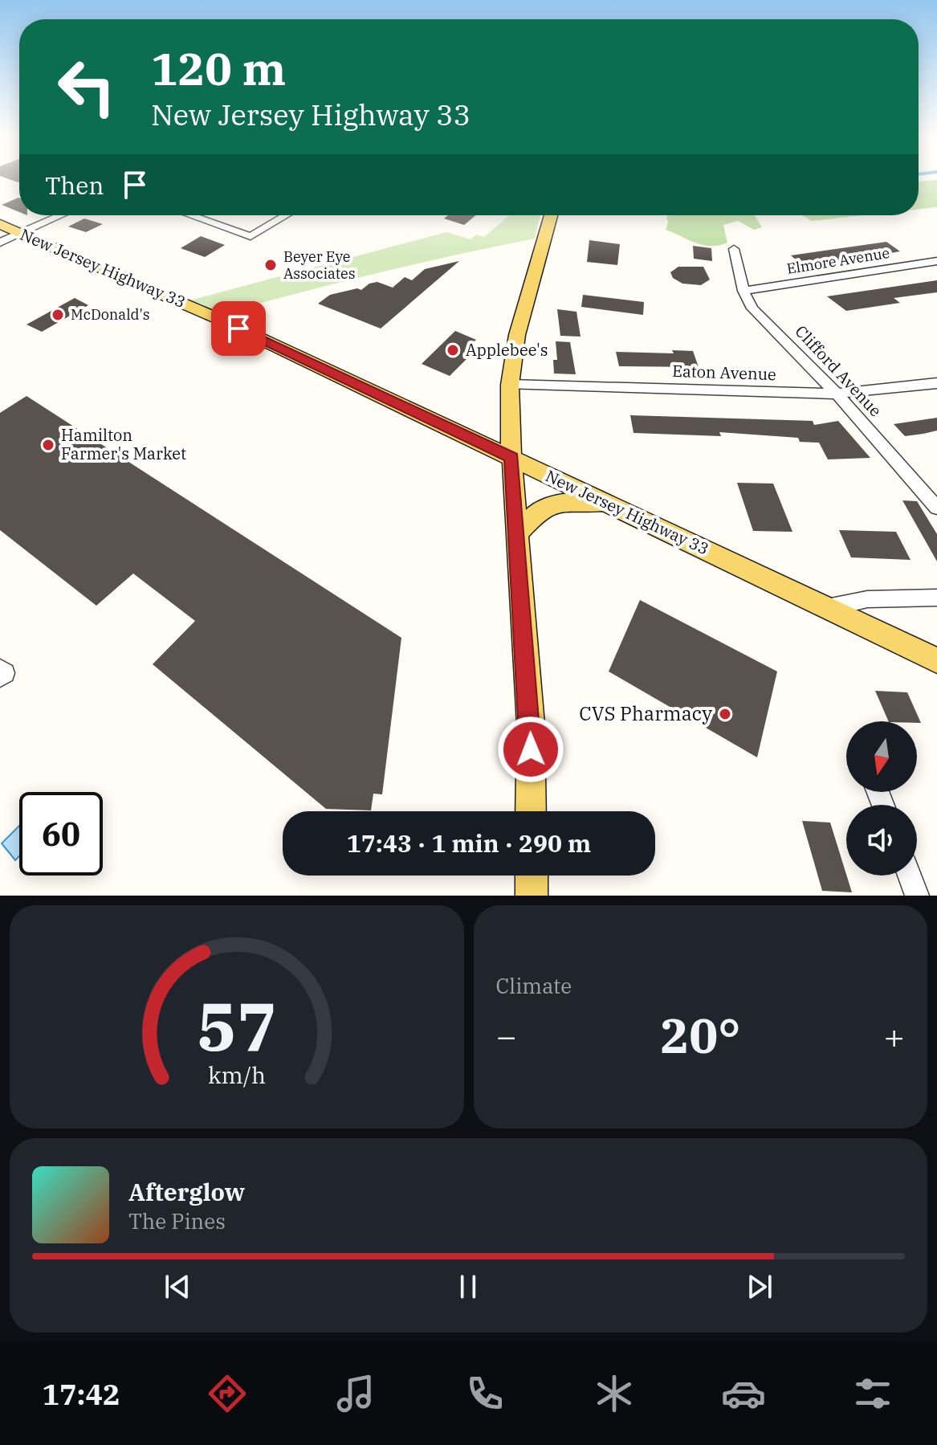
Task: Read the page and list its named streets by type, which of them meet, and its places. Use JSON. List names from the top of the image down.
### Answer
{
  "streets": {
    "main road": ["New Jersey Highway 33"],
    "street": ["Elmore Avenue", "Clifford Avenue", "Eaton Avenue"]
  },
  "crossings": [
    ["Elmore Avenue", "Clifford Avenue"],
    ["Clifford Avenue", "Eaton Avenue"]
  ],
  "places": [
    "Beyer Eye Associates",
    "McDonald's",
    "Applebee's",
    "Hamilton Farmer's Market",
    "CVS Pharmacy"
  ],
  "north": "bottom",
  "page": {
    "turn": ["120 m", "New Jersey Highway 33"],
    "then": "Then",
    "limit": "60",
    "trip": "17:43 · 1 min · 290 m",
    "tile": "Climate",
    "heat": ["−", "20°", "+"],
    "song": ["Afterglow", "The Pines"],
    "tabs": "17:42",
    "gauge": ["57", "km/h"]
  }
}
